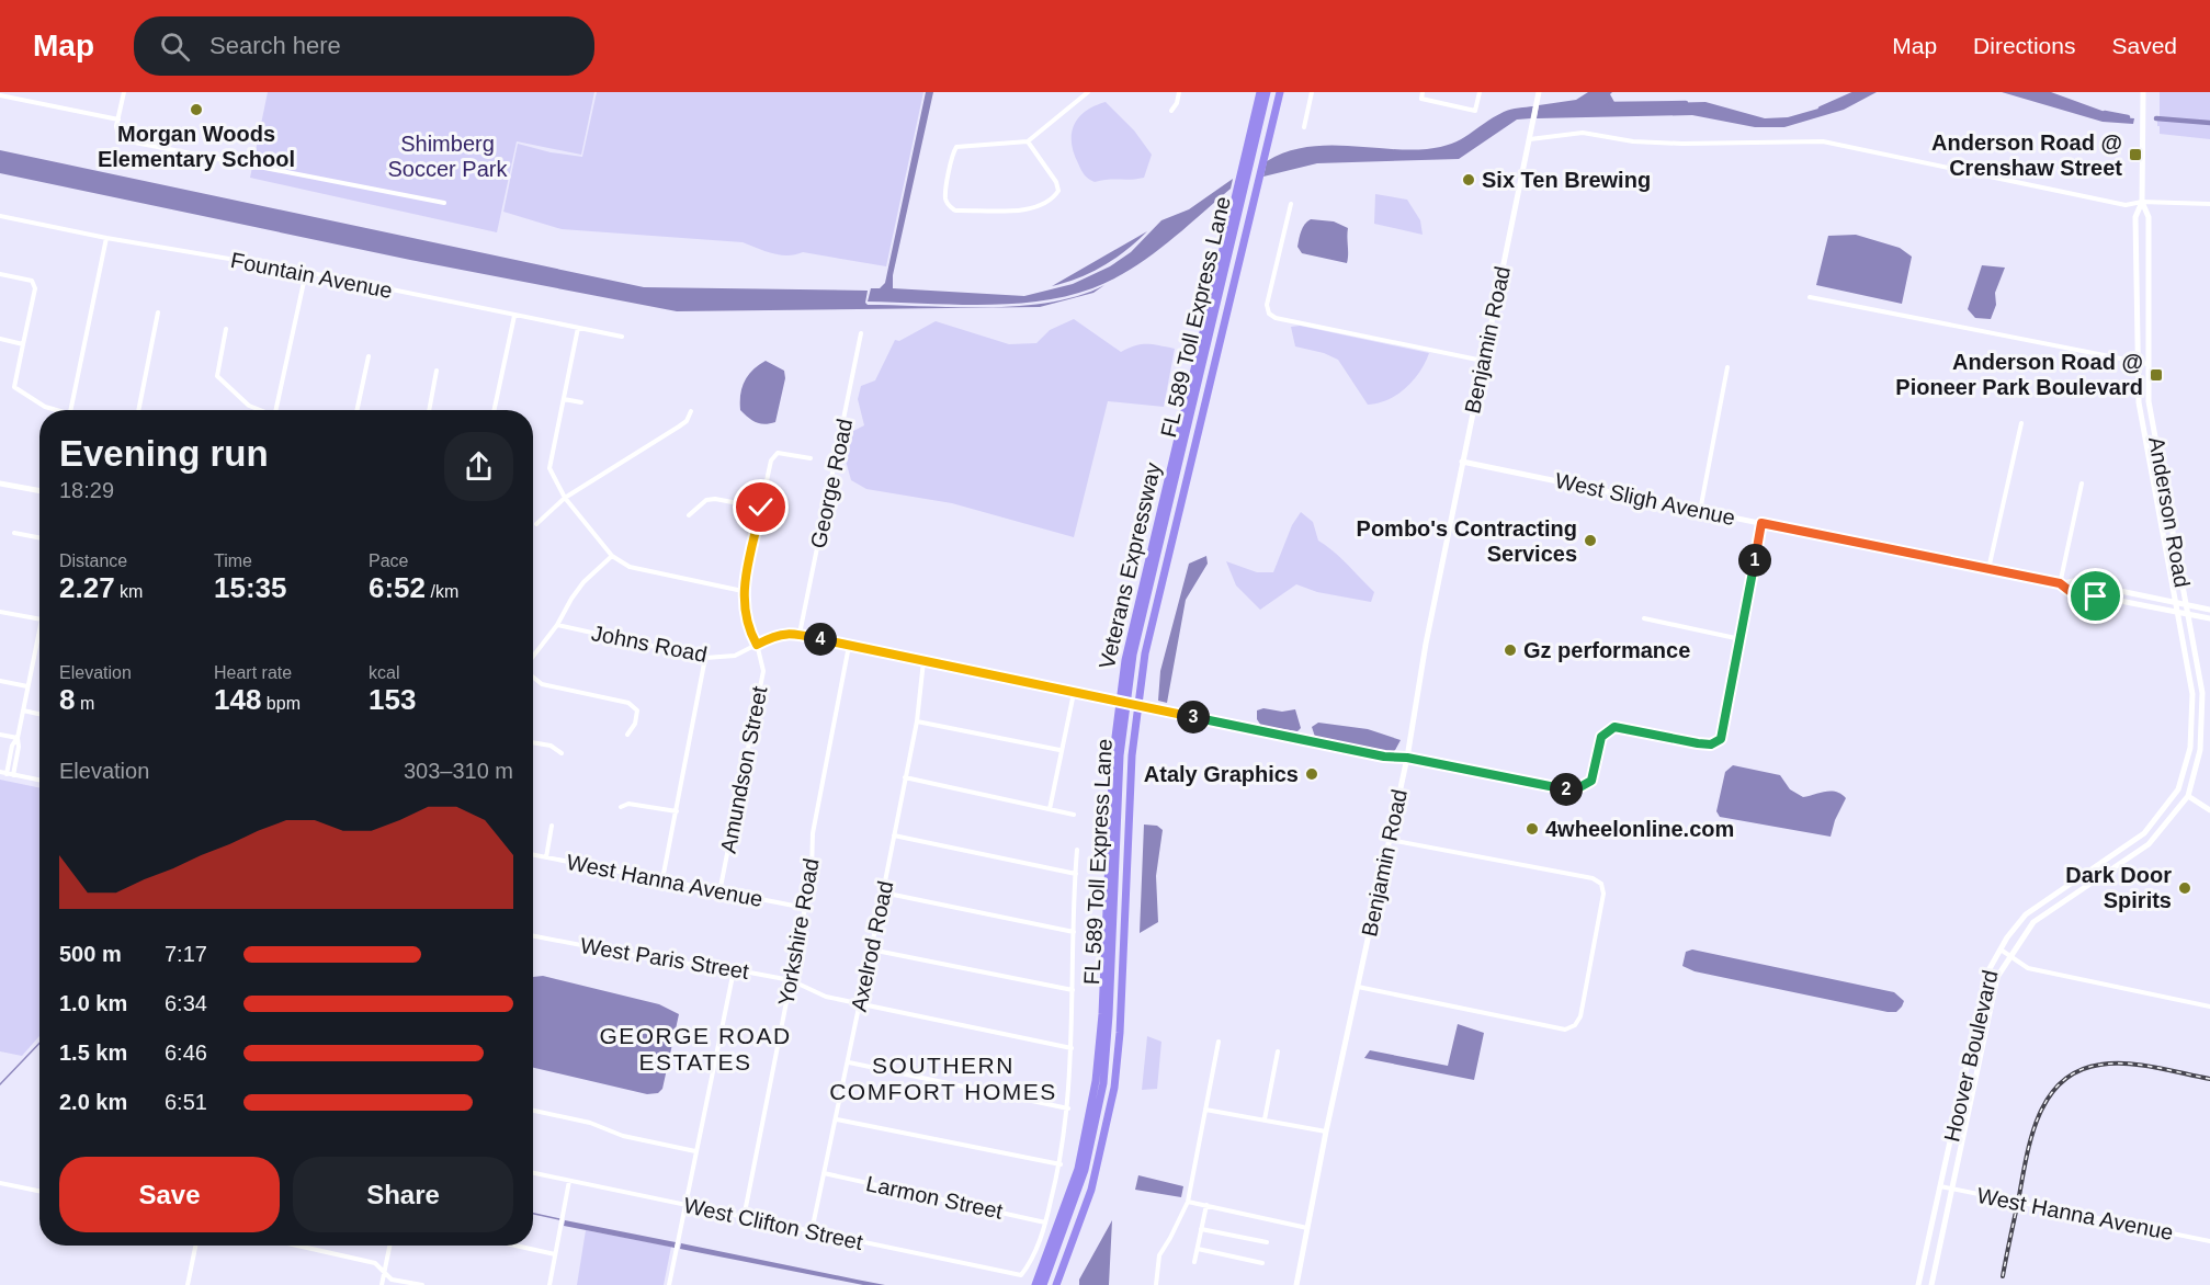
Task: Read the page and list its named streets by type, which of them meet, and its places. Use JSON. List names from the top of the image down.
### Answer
{
  "streets": {
    "highway": ["FL 589 Toll Express Lane", "Veterans Expressway"],
    "main road": [
      "Benjamin Road",
      "West Sligh Avenue",
      "Anderson Road",
      "Hoover Boulevard"
    ],
    "street": [
      "Fountain Avenue",
      "George Road",
      "Johns Road",
      "Amundson Street",
      "West Hanna Avenue",
      "Yorkshire Road",
      "Axelrod Road",
      "West Paris Street",
      "Larmon Street",
      "West Clifton Street"
    ]
  },
  "crossings": [
    ["FL 589 Toll Express Lane", "Veterans Expressway"],
    ["Benjamin Road", "West Sligh Avenue"],
    ["Benjamin Road", "Johns Road"],
    ["George Road", "Johns Road"],
    ["West Sligh Avenue", "Anderson Road"],
    ["West Sligh Avenue", "Johns Road"],
    ["Anderson Road", "Hoover Boulevard"],
    ["Johns Road", "Amundson Street"],
    ["Johns Road", "Yorkshire Road"],
    ["Johns Road", "Axelrod Road"],
    ["Amundson Street", "West Hanna Avenue"],
    ["West Hanna Avenue", "Yorkshire Road"],
    ["West Hanna Avenue", "Hoover Boulevard"],
    ["Yorkshire Road", "West Paris Street"],
    ["Yorkshire Road", "West Clifton Street"],
    ["Axelrod Road", "West Paris Street"],
    ["Axelrod Road", "Larmon Street"],
    ["Axelrod Road", "West Clifton Street"],
    ["Larmon Street", "West Clifton Street"]
  ],
  "districts": ["GEORGE ROAD ESTATES", "SOUTHERN COMFORT HOMES"],
  "parks": ["Shimberg Soccer Park"],
  "places": {
    "other": [
      "Morgan Woods Elementary School",
      "Six Ten Brewing",
      "Pombo's Contracting Services",
      "Gz performance",
      "Ataly Graphics",
      "4wheelonline.com",
      "Dark Door Spirits"
    ],
    "transit": ["Anderson Road @ Crenshaw Street", "Anderson Road @ Pioneer Park Boulevard"]
  },
  "page": {
    "header": "Map",
    "search": "Search here",
    "nav": ["Map", "Directions", "Saved"],
    "heading": ["Evening run", "18:29"],
    "stats": [
      ["Distance", "2.27 km"],
      ["Time", "15:35"],
      ["Pace", "6:52 /km"],
      ["Elevation", "8 m"],
      ["Heart rate", "148 bpm"],
      ["kcal", "153"]
    ],
    "pins": [
      "1",
      "4",
      "3",
      "2"
    ],
    "chart": ["Elevation", "303–310 m"],
    "list": [
      {
        "name": "500 m",
        "note": "7:17"
      },
      {
        "name": "1.0 km",
        "note": "6:34"
      },
      {
        "name": "1.5 km",
        "note": "6:46"
      },
      {
        "name": "2.0 km",
        "note": "6:51"
      }
    ],
    "buttons": ["Save", "Share"]
  }
}
